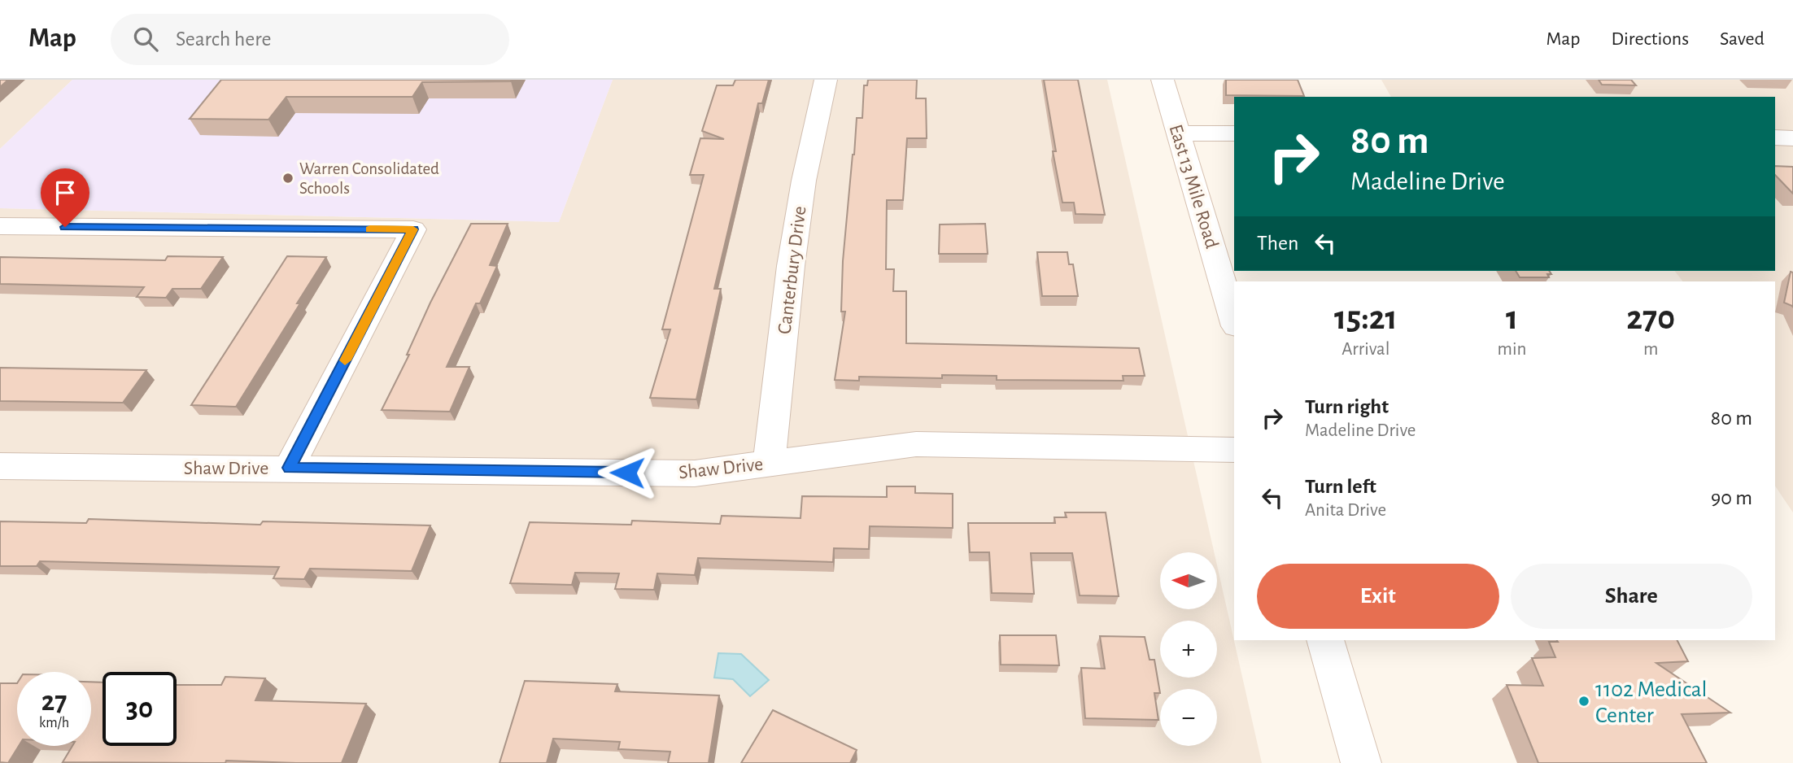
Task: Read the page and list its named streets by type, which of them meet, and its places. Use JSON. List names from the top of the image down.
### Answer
{
  "streets": {
    "street": ["East 13 Mile Road", "Canterbury Drive", "Shaw Drive"]
  },
  "crossings": [
    ["Canterbury Drive", "Shaw Drive"]
  ],
  "places": ["Warren Consolidated Schools", "1102 Medical Center"],
  "north": "left",
  "page": {
    "header": "Map",
    "search": "Search here",
    "nav": ["Map", "Directions", "Saved"],
    "turn": ["80 m", "Madeline Drive"],
    "then": "Then",
    "eta": [
      "15:21",
      "Arrival",
      "1",
      "min",
      "270",
      "m"
    ],
    "list": [
      {
        "name": "Turn right",
        "note": "Madeline Drive",
        "value": "80 m"
      },
      {
        "name": "Turn left",
        "note": "Anita Drive",
        "value": "90 m"
      }
    ],
    "map_buttons": ["+", "−"],
    "buttons": ["Exit", "Share"],
    "speed": "27 km/h",
    "limit": "30"
  }
}
